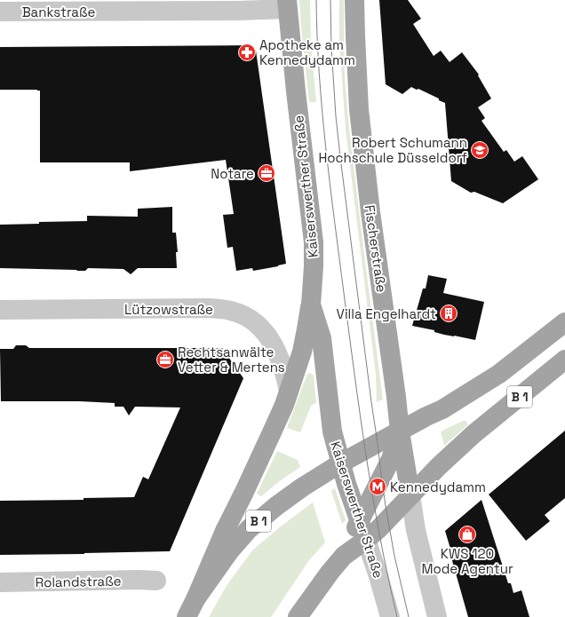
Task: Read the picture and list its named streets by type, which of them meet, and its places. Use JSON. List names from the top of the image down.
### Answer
{
  "streets": {
    "main road": ["Kaiserswerther Straße", "Fischerstraße", "B 1"],
    "street": ["Bankstraße", "Lützowstraße", "Rolandstraße"]
  },
  "crossings": [
    ["Bankstraße", "Kaiserswerther Straße"],
    ["Kaiserswerther Straße", "B 1"],
    ["Fischerstraße", "B 1"],
    ["Lützowstraße", "B 1"]
  ],
  "places": {
    "pharmacy": ["Apotheke am Kennedydamm"],
    "school or university": ["Robert Schumann Hochschule Düsseldorf"],
    "office": ["Notare", "Rechtsanwälte Vetter & Mertens"],
    "building": ["Villa Engelhardt"],
    "metro station": ["Kennedydamm"],
    "shop": ["KWS 120 Mode Agentur"]
  }
}
